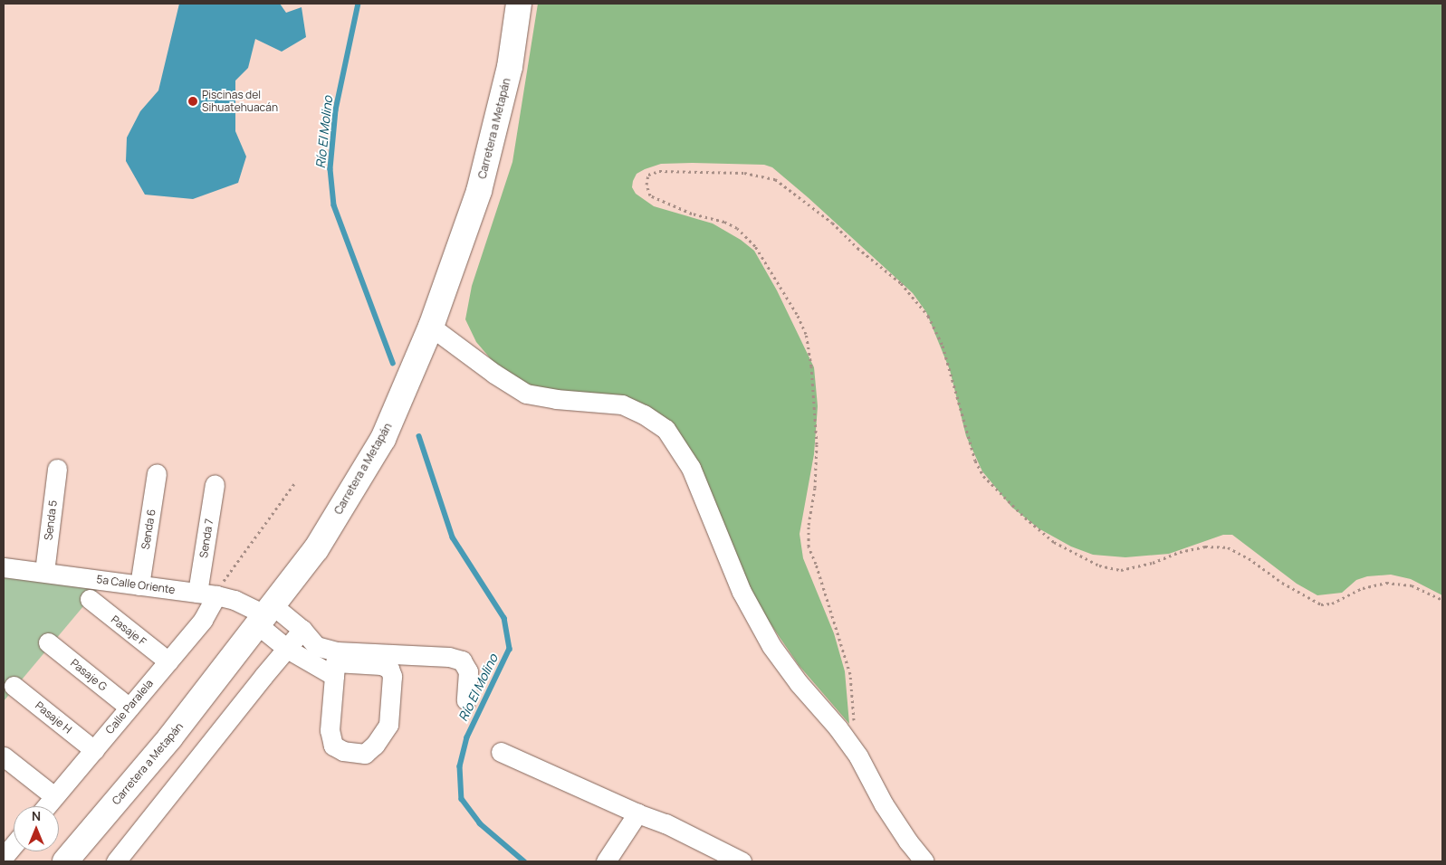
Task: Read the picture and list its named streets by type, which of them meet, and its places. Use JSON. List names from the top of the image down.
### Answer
{
  "streets": {
    "main road": ["Carretera a Metapán"],
    "street": [
      "Senda 5",
      "Senda 6",
      "Senda 7",
      "5a Calle Oriente",
      "Pasaje F",
      "Pasaje G",
      "Calle Paralela",
      "Pasaje H"
    ]
  },
  "crossings": [
    ["Carretera a Metapán", "5a Calle Oriente"],
    ["Senda 5", "5a Calle Oriente"],
    ["Senda 6", "5a Calle Oriente"],
    ["Senda 7", "5a Calle Oriente"],
    ["5a Calle Oriente", "Calle Paralela"],
    ["Pasaje F", "Calle Paralela"],
    ["Pasaje G", "Calle Paralela"],
    ["Calle Paralela", "Pasaje H"]
  ],
  "water": ["Río El Molino"],
  "places": ["Piscinas del Sihuatehuacán"],
  "north": "top"
}
